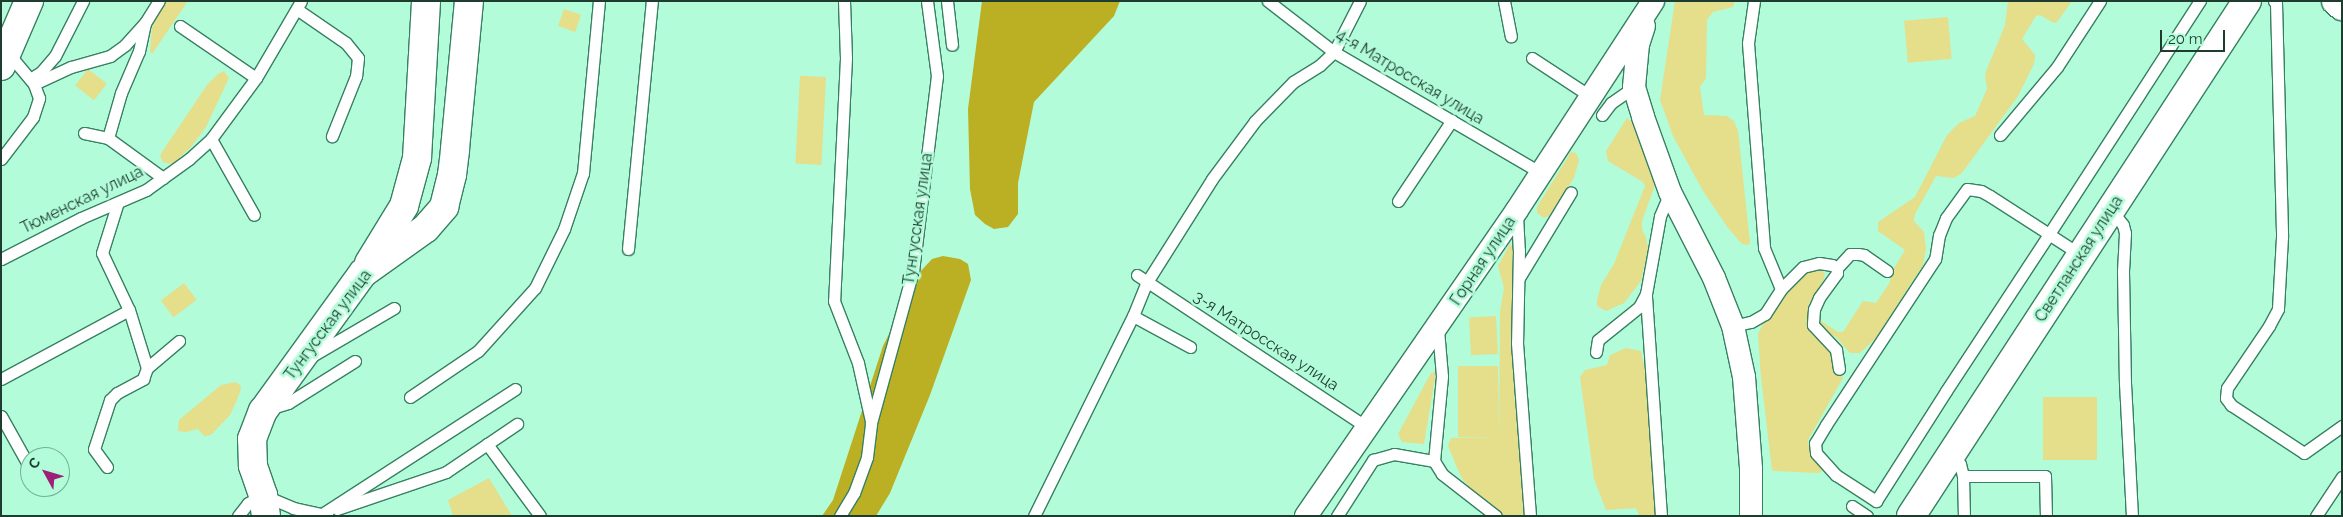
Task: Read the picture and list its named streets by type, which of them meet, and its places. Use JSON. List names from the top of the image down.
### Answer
{
  "streets": {
    "main road": ["Тунгусская улица", "Светланская улица"],
    "street": ["Горная улица"],
    "lane": ["4-я Матросская улица", "Тюменская улица", "3-я Матросская улица"]
  },
  "crossings": [
    ["4-я Матросская улица", "Горная улица"],
    ["Горная улица", "3-я Матросская улица"]
  ],
  "scale_bar": "20 m",
  "north": "top left"
}
